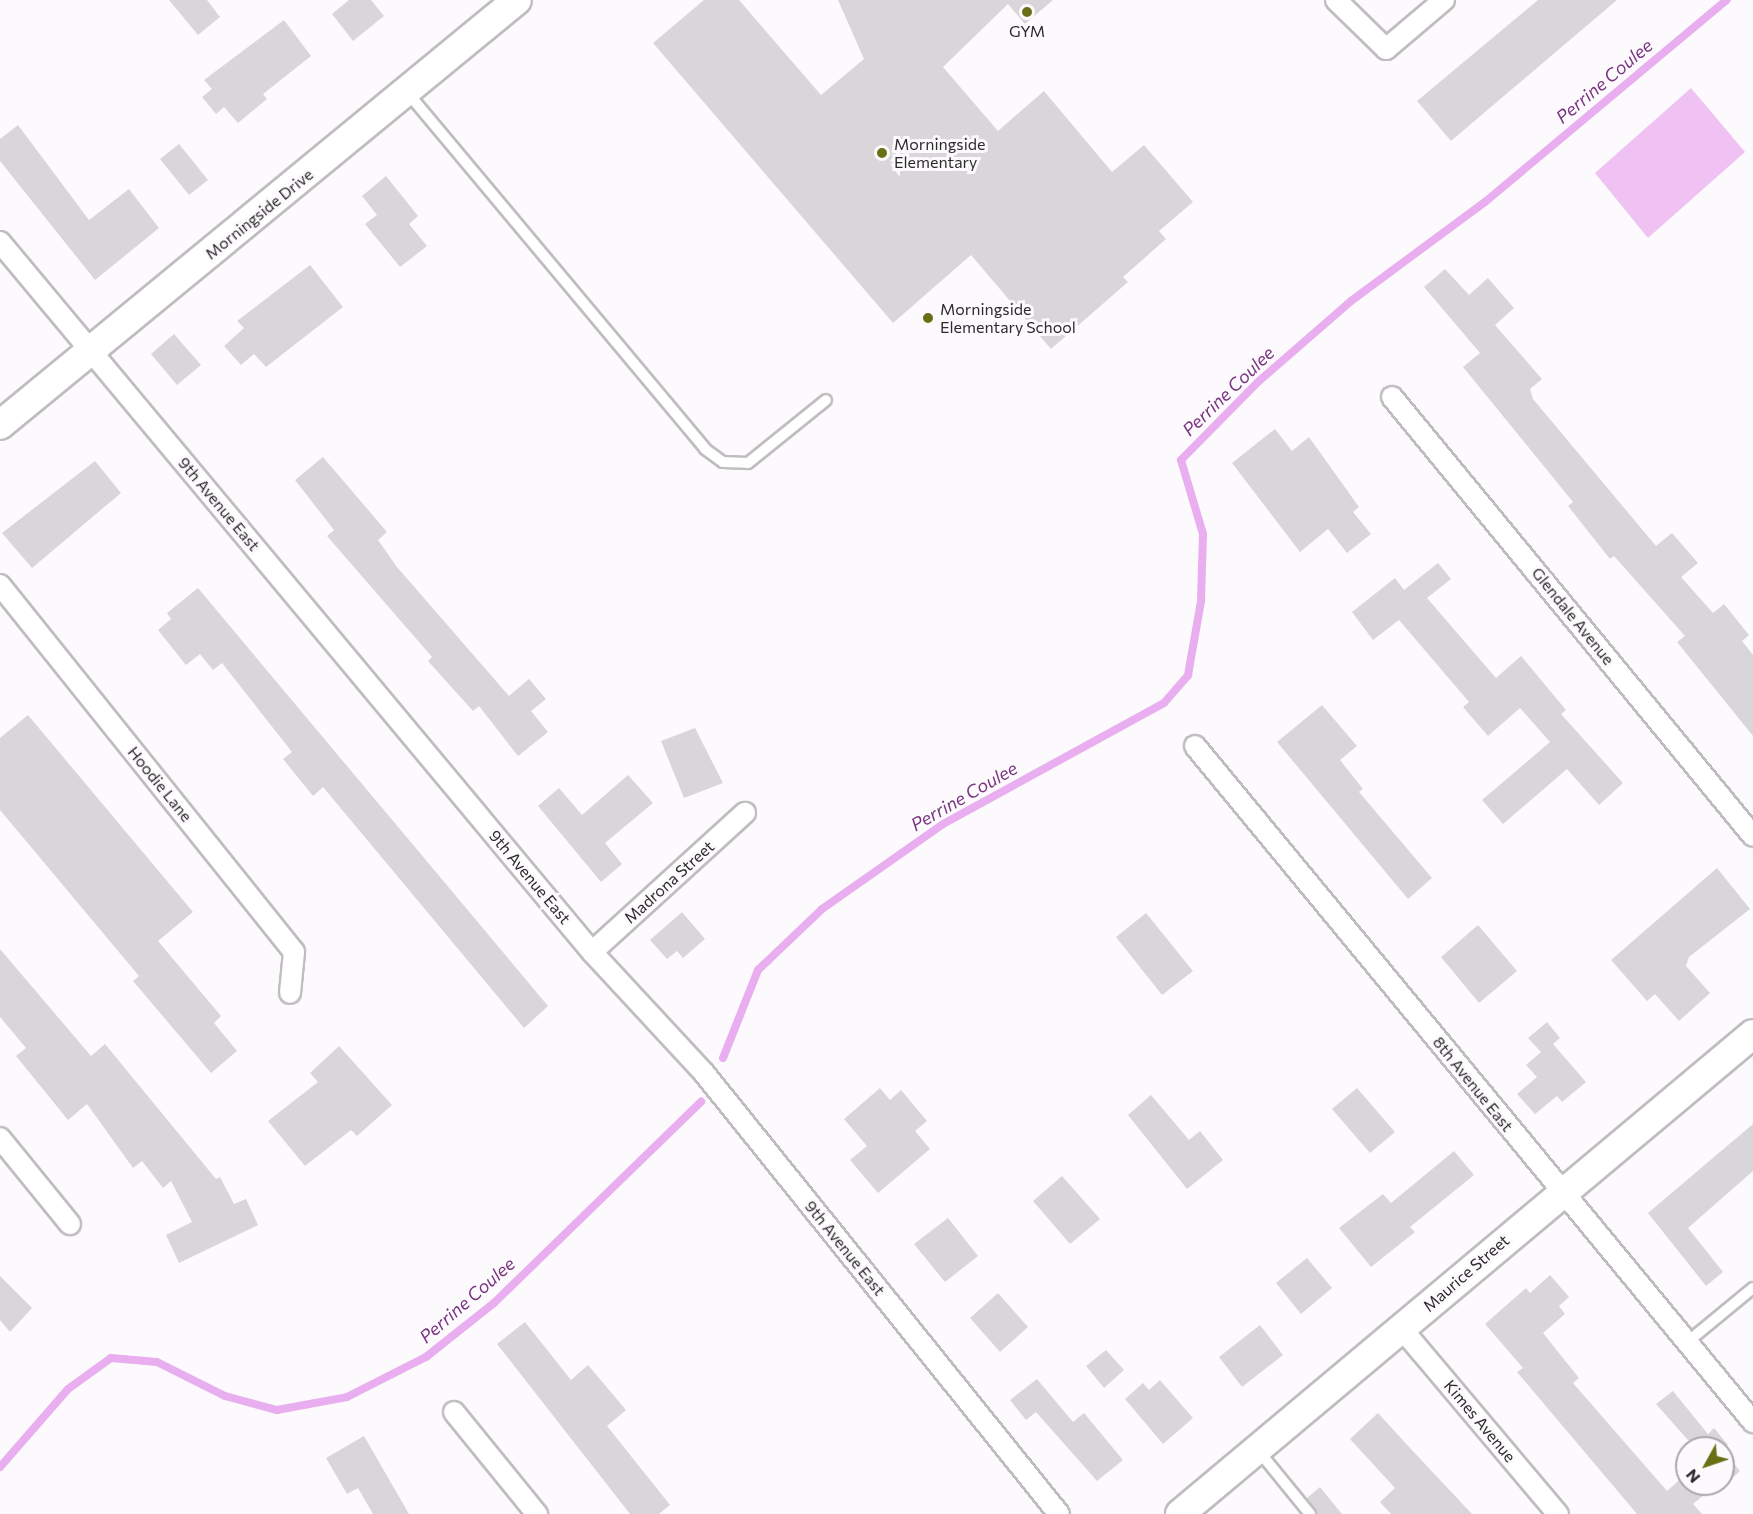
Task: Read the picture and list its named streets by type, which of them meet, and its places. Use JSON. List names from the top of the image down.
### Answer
{
  "streets": {
    "street": [
      "Morningside Drive",
      "9th Avenue East",
      "Glendale Avenue",
      "Hoodie Lane",
      "Madrona Street",
      "8th Avenue East",
      "Maurice Street",
      "Kimes Avenue"
    ]
  },
  "crossings": [
    ["Morningside Drive", "9th Avenue East"],
    ["9th Avenue East", "Madrona Street"],
    ["8th Avenue East", "Maurice Street"],
    ["Maurice Street", "Kimes Avenue"]
  ],
  "water": ["Perrine Coulee"],
  "places": ["GYM", "Morningside Elementary", "Morningside Elementary School"],
  "north": "bottom left"
}
